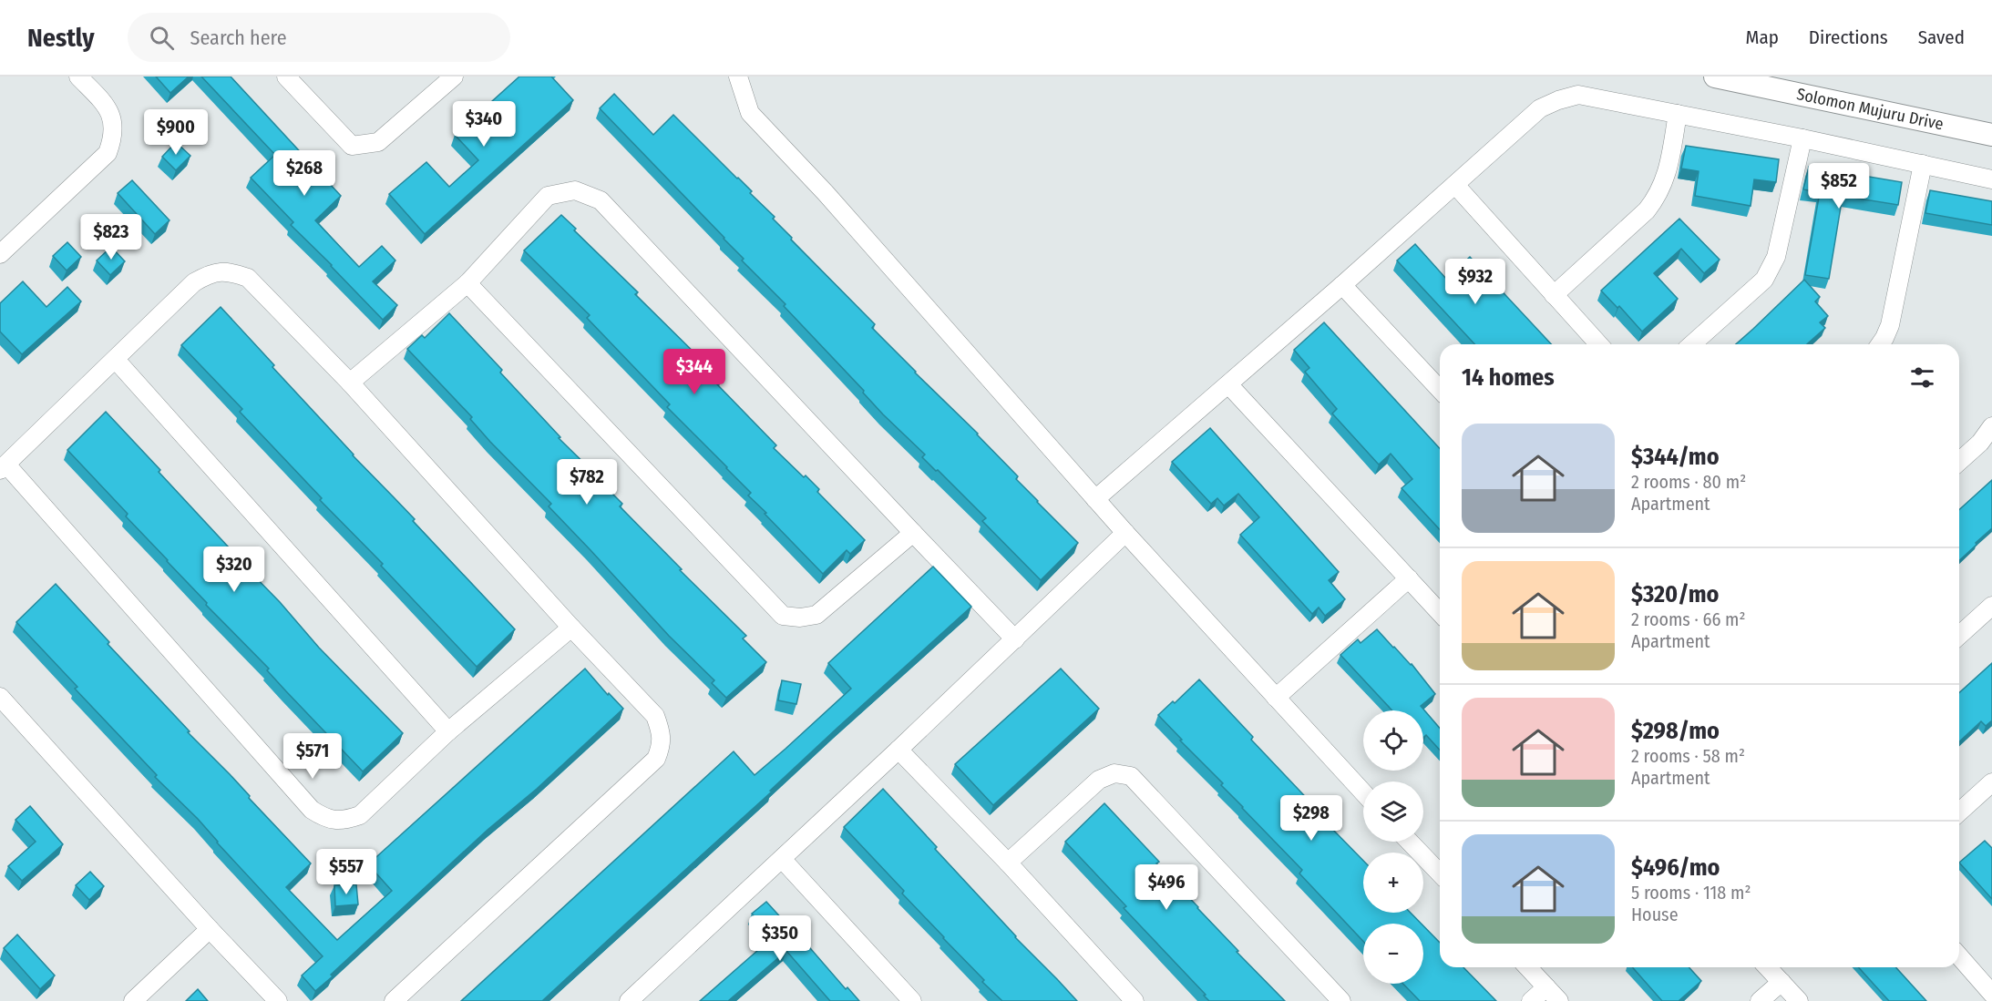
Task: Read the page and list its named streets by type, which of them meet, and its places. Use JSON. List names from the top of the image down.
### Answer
{
  "streets": {
    "street": ["Solomon Mujuru Drive"]
  },
  "page": {
    "header": "Nestly",
    "search": "Search here",
    "nav": ["Map", "Directions", "Saved"],
    "price": [
      "$340",
      "$900",
      "$268",
      "$852",
      "$823",
      "$932",
      "$344",
      "$782",
      "$320",
      "$571",
      "$298",
      "$557",
      "$496",
      "$350"
    ],
    "heading": "14 homes",
    "list": [
      {
        "name": "$344/mo",
        "note": "2 rooms · 80 m² · Apartment"
      },
      {
        "name": "$320/mo",
        "note": "2 rooms · 66 m² · Apartment"
      },
      {
        "name": "$298/mo",
        "note": "2 rooms · 58 m² · Apartment"
      },
      {
        "name": "$496/mo",
        "note": "5 rooms · 118 m² · House"
      }
    ],
    "map_buttons": ["+", "−"]
  }
}
